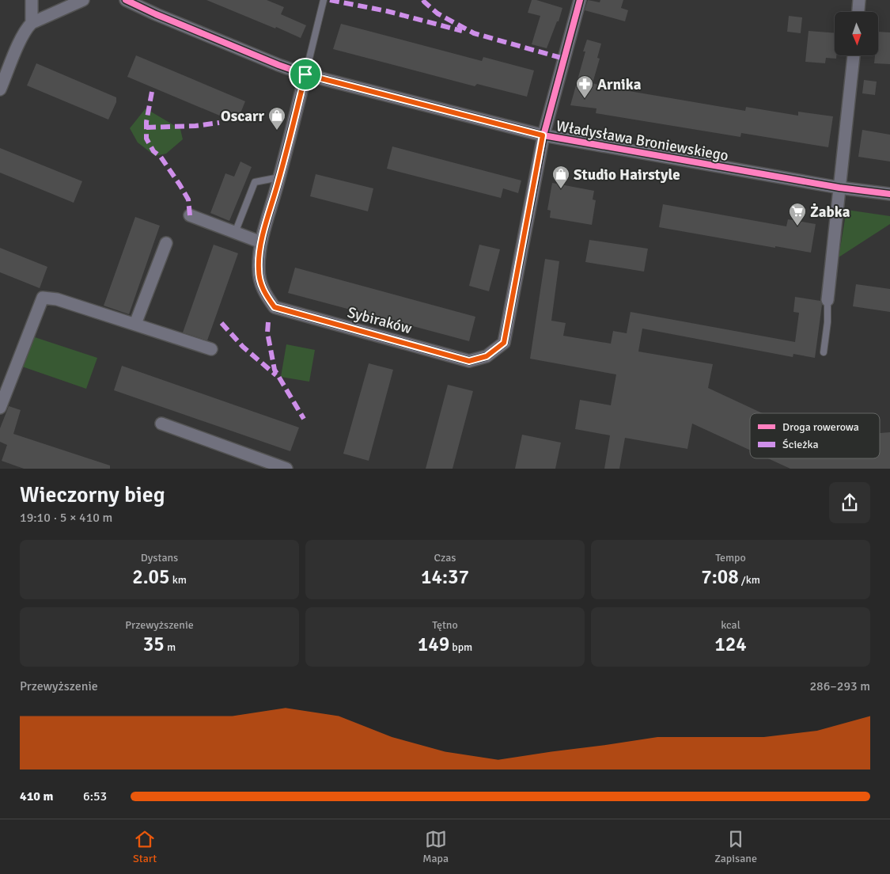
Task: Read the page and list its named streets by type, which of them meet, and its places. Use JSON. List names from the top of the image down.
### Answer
{
  "streets": {
    "street": ["Władysława Broniewskiego", "Sybiraków"]
  },
  "crossings": [
    ["Władysława Broniewskiego", "Sybiraków"]
  ],
  "places": {
    "pharmacy": ["Arnika"],
    "shop": ["Oscarr", "Studio Hairstyle"],
    "supermarket": ["Żabka"]
  },
  "legend": ["Droga rowerowa", "Ścieżka"],
  "north": "bottom",
  "page": {
    "heading": ["Wieczorny bieg", "19:10 · 5 × 410 m"],
    "stats": [
      ["Dystans", "2.05 km"],
      ["Czas", "14:37"],
      ["Tempo", "7:08 /km"],
      ["Przewyższenie", "35 m"],
      ["Tętno", "149 bpm"],
      ["kcal", "124"]
    ],
    "chart": ["Przewyższenie", "286–293 m"],
    "list": [
      {
        "name": "410 m",
        "note": "6:53"
      }
    ],
    "tabs": ["Start", "Mapa", "Zapisane"]
  }
}
